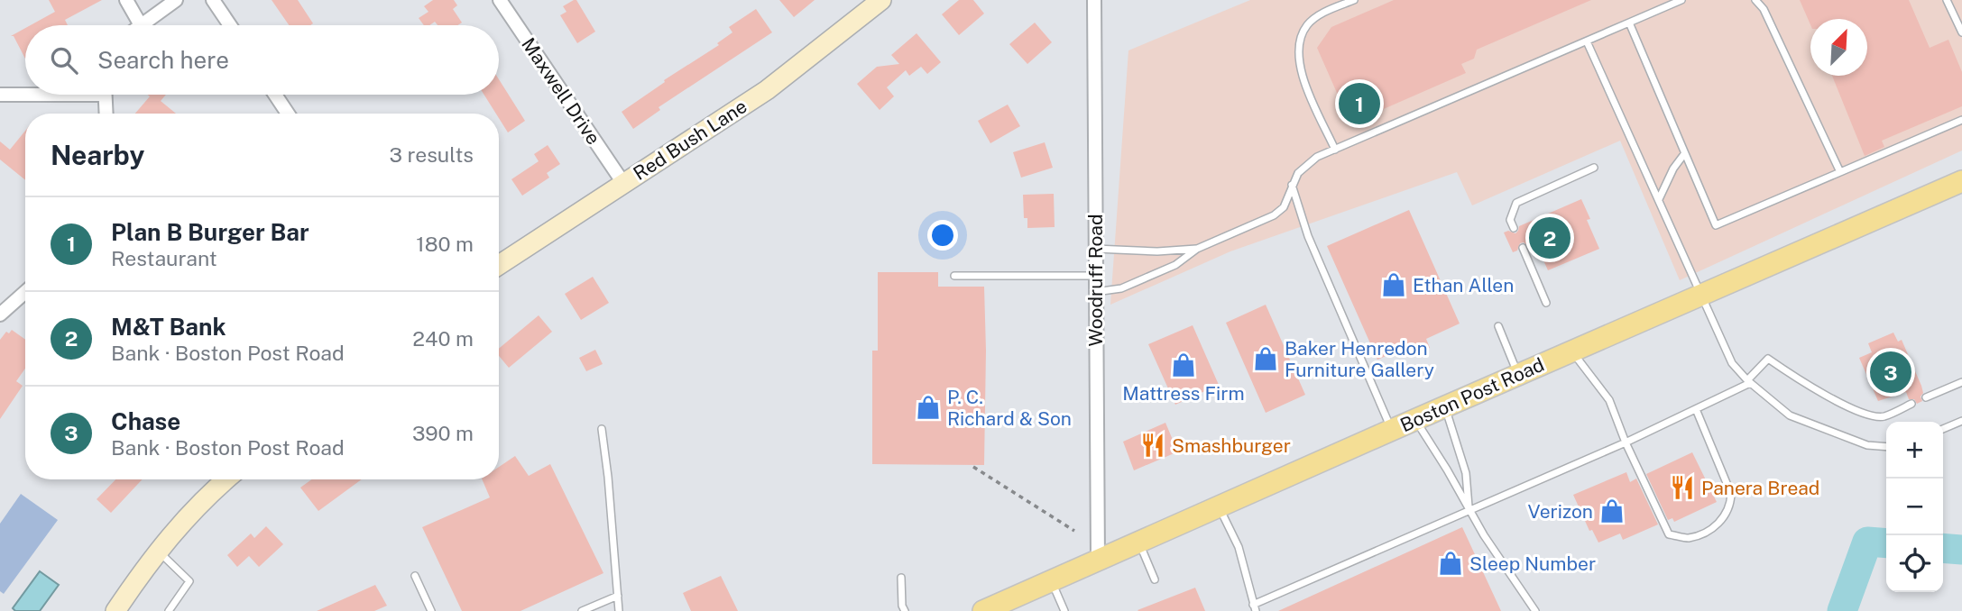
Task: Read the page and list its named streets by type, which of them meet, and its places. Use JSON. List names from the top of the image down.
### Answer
{
  "streets": {
    "main road": ["Boston Post Road"],
    "street": ["Maxwell Drive", "Red Bush Lane", "Woodruff Road"]
  },
  "crossings": [
    ["Maxwell Drive", "Red Bush Lane"],
    ["Woodruff Road", "Boston Post Road"]
  ],
  "places": {
    "shop": [
      "Ethan Allen",
      "Baker Henredon Furniture Gallery",
      "Mattress Firm",
      "P. C. Richard & Son",
      "Verizon",
      "Sleep Number"
    ],
    "restaurant": ["Smashburger", "Panera Bread"]
  },
  "north": "top right",
  "page": {
    "search": "Search here",
    "pins": ["1", "2", "3"],
    "heading": ["Nearby", "3 results"],
    "list": [
      {
        "mark": "1",
        "name": "Plan B Burger Bar",
        "note": "Restaurant",
        "value": "180 m"
      },
      {
        "mark": "2",
        "name": "M&T Bank",
        "note": "Bank · Boston Post Road",
        "value": "240 m"
      },
      {
        "mark": "3",
        "name": "Chase",
        "note": "Bank · Boston Post Road",
        "value": "390 m"
      }
    ],
    "map_buttons": ["+", "−"]
  }
}
